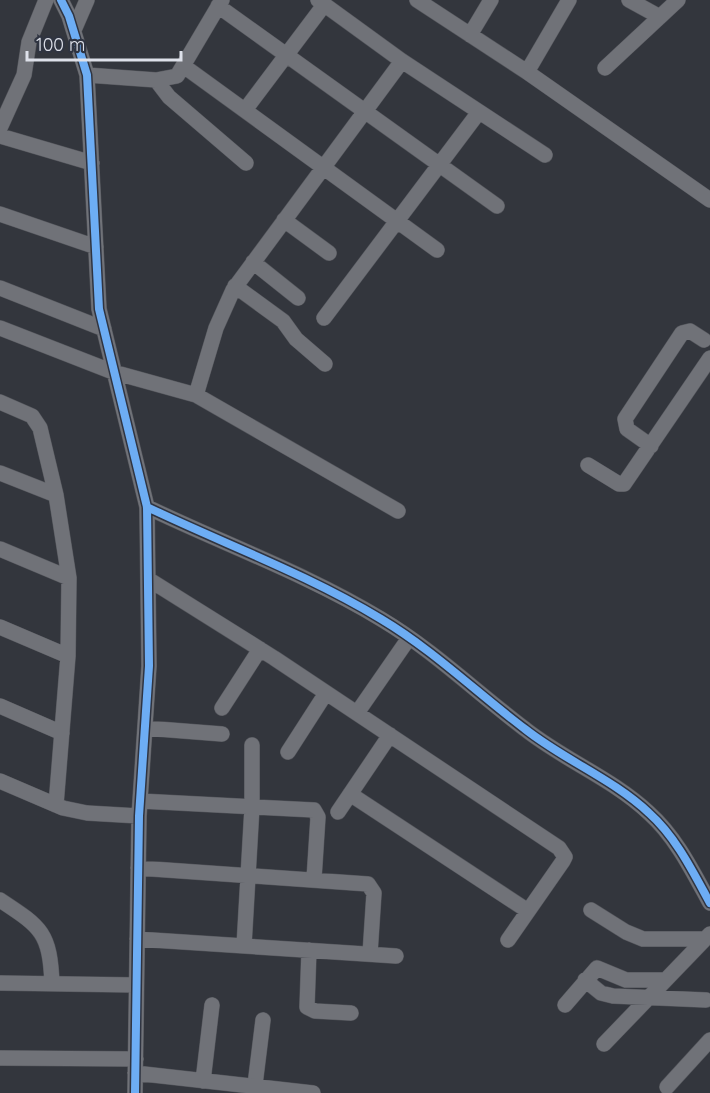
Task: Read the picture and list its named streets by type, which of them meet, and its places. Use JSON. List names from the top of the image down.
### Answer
{
  "scale_bar": "100 m"
}
